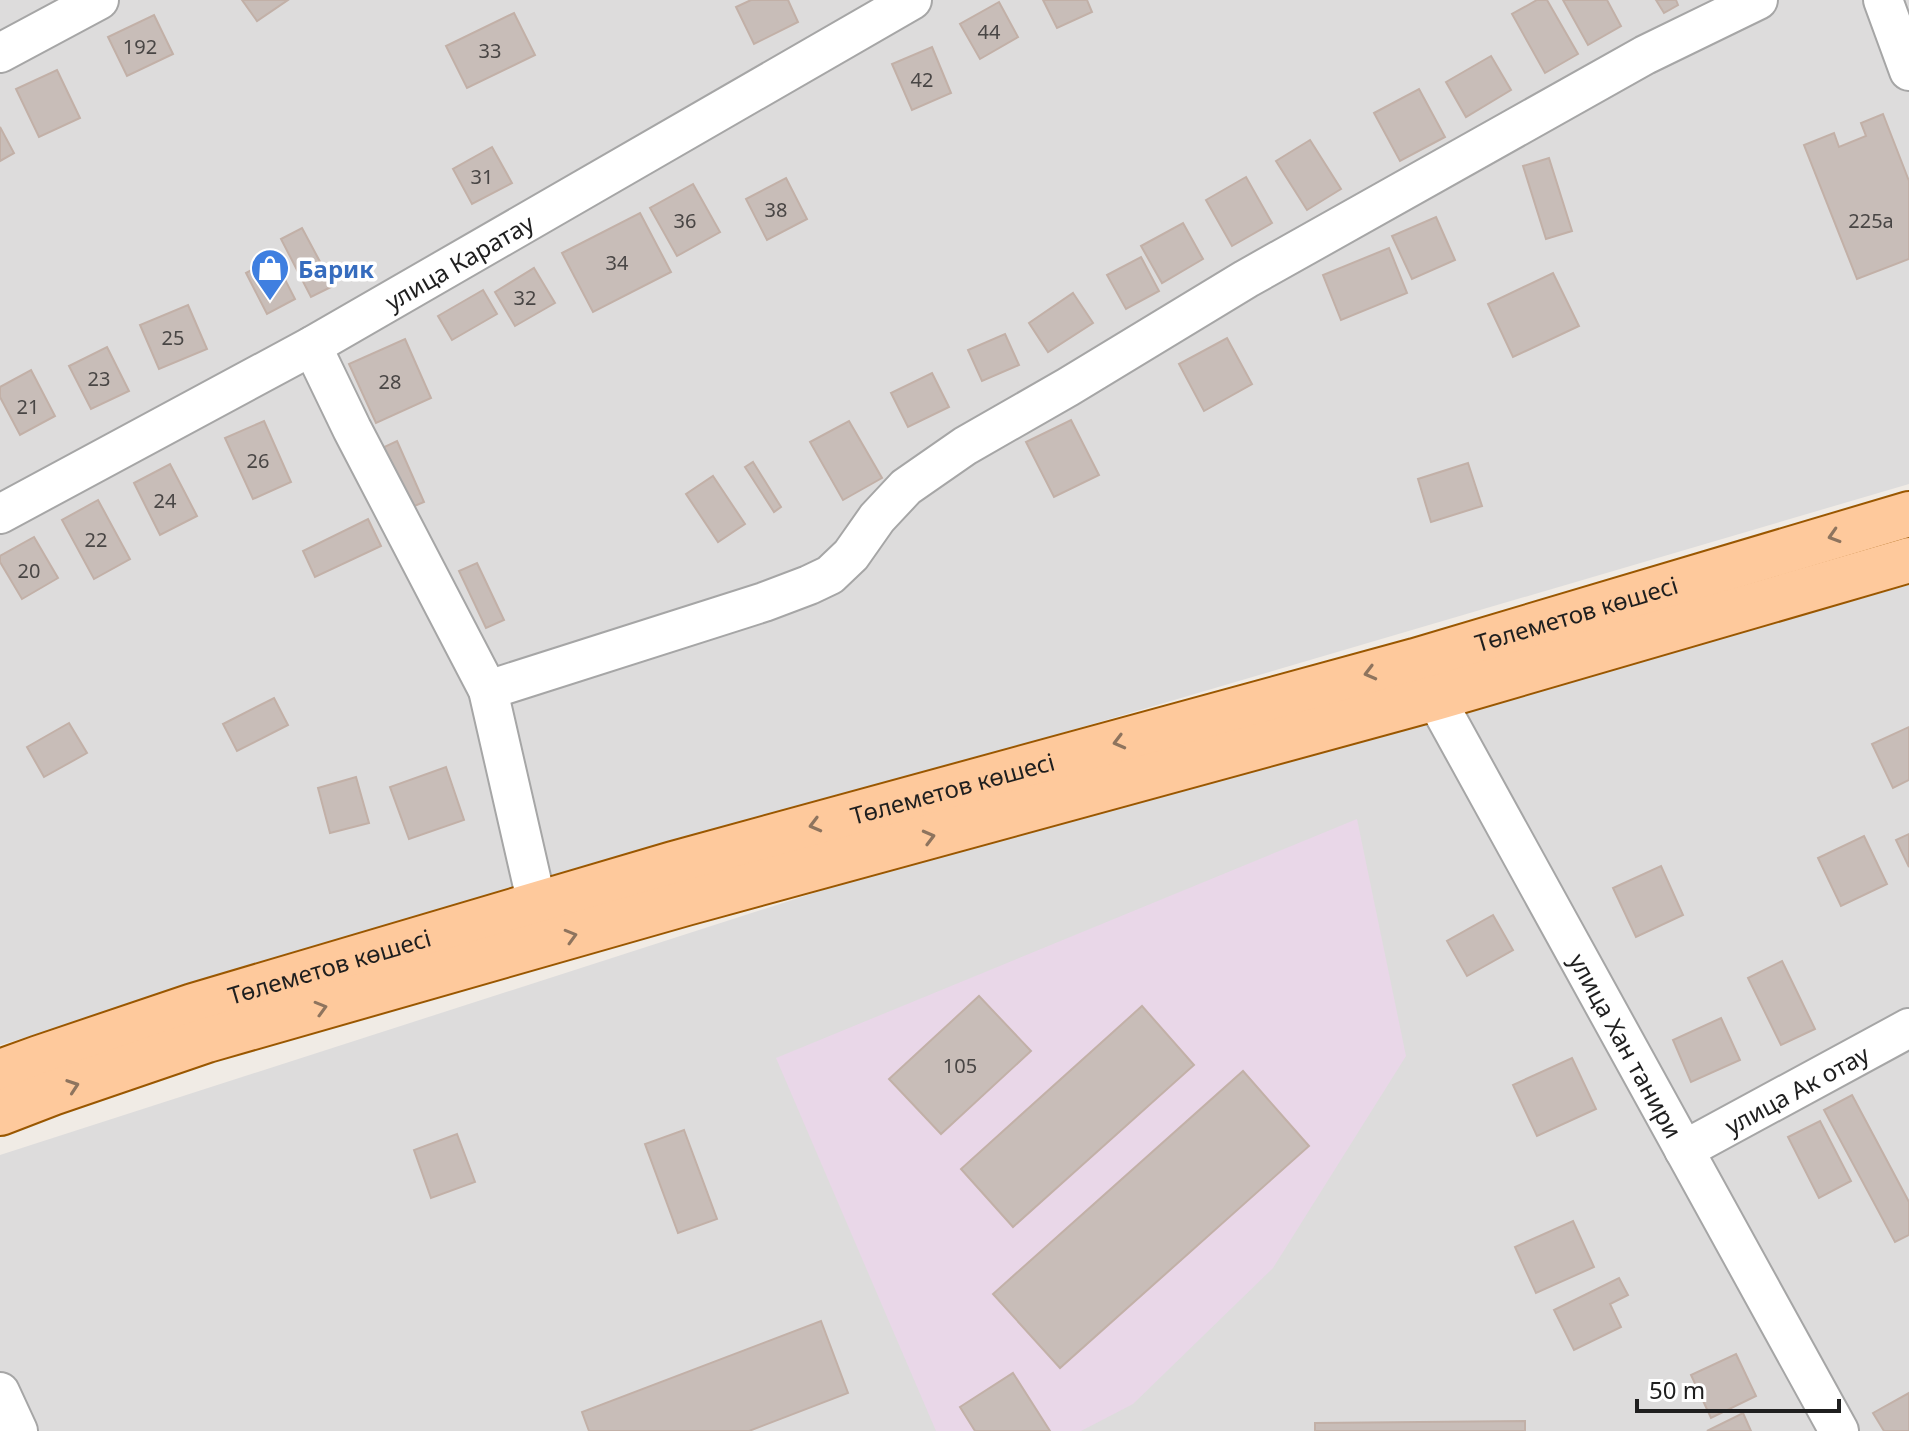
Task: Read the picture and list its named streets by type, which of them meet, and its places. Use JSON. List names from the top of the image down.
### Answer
{
  "streets": {
    "main road": ["Төлеметов көшесі"],
    "street": ["улица Каратау", "улица Хан танири", "улица Ак отау"]
  },
  "crossings": [
    ["Төлеметов көшесі", "улица Хан танири"],
    ["улица Хан танири", "улица Ак отау"]
  ],
  "places": {
    "shop": ["Барик"]
  },
  "house_numbers": [
    "44",
    "192",
    "33",
    "42",
    "31",
    "38",
    "36",
    "225а",
    "34",
    "32",
    "25",
    "23",
    "28",
    "21",
    "26",
    "24",
    "22",
    "20",
    "105"
  ],
  "scale_bar": "50 m"
}
